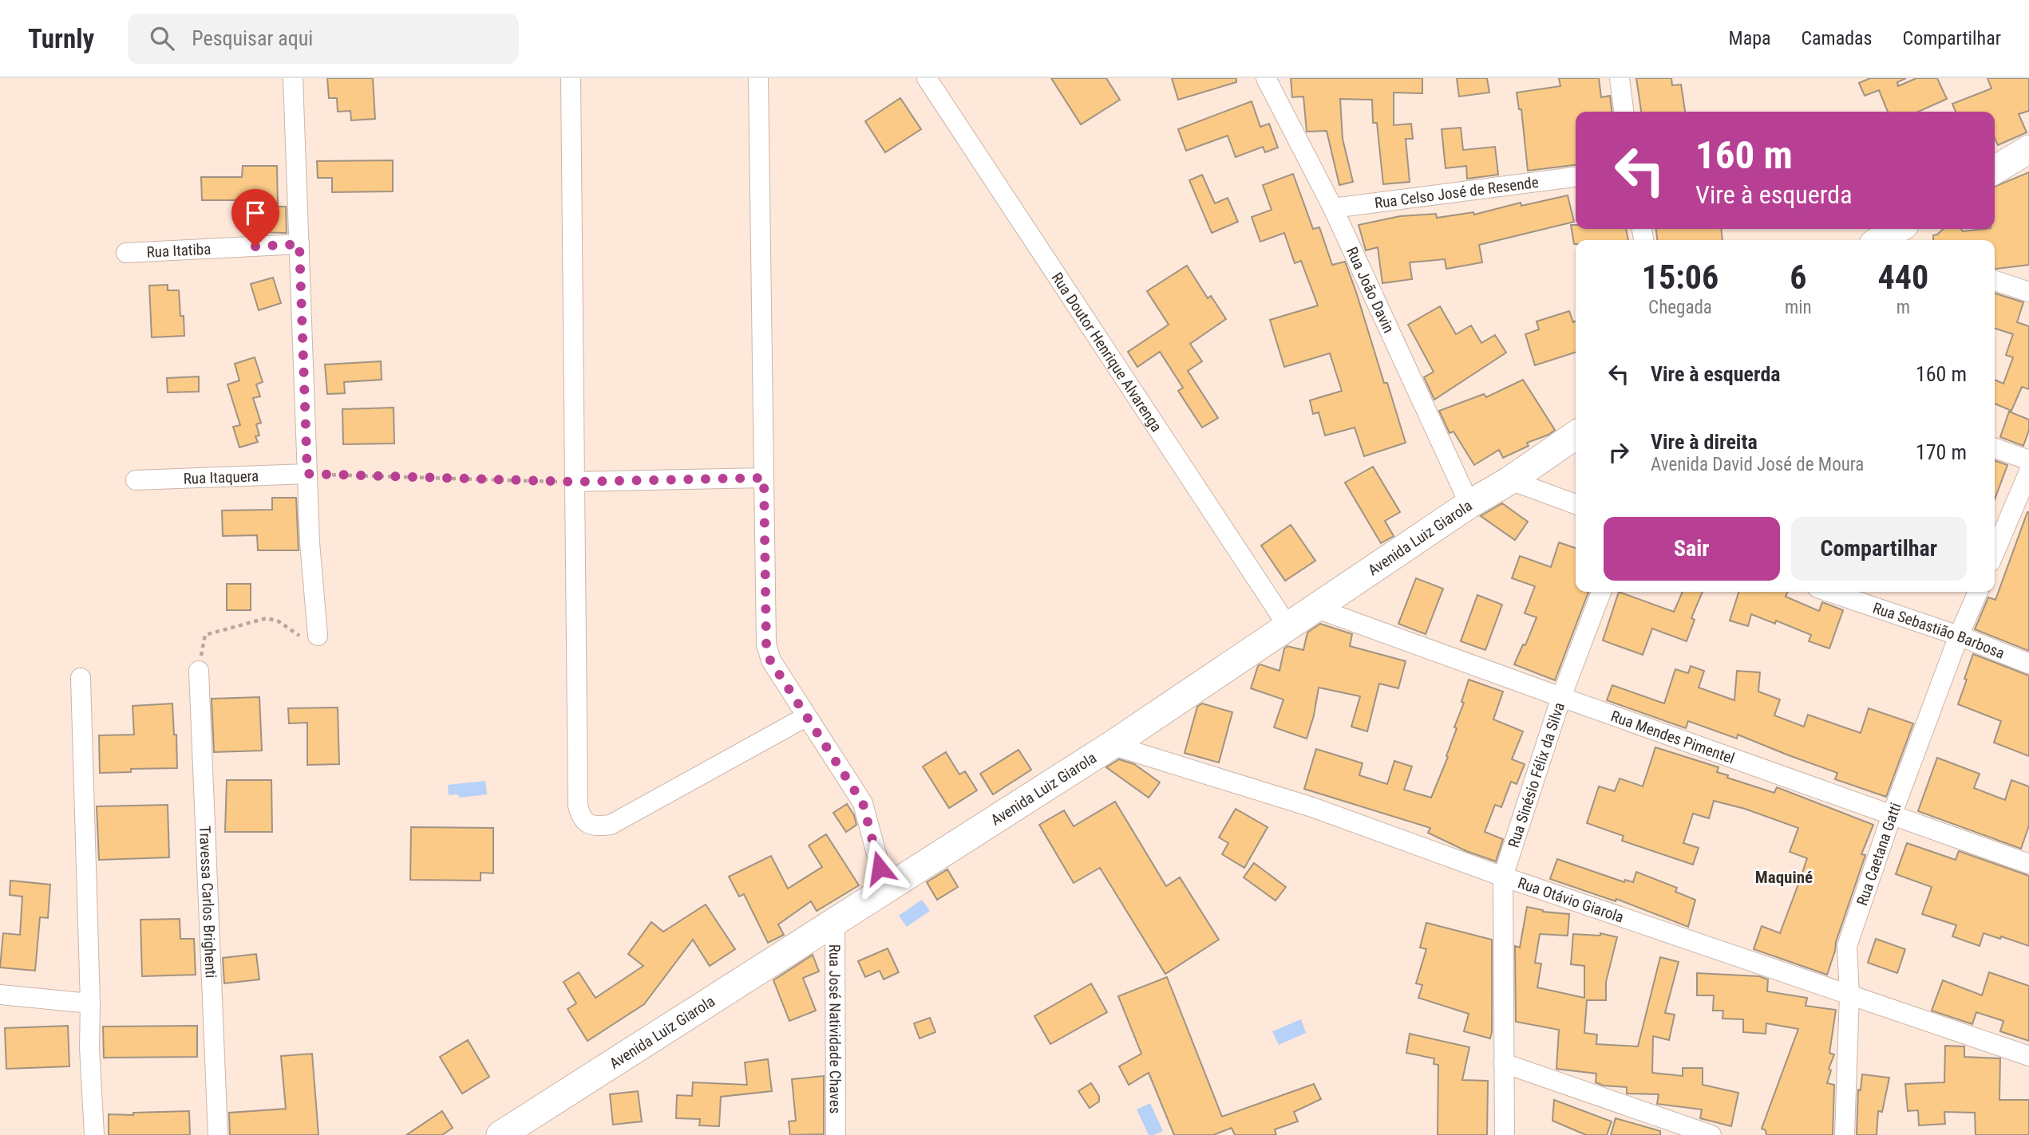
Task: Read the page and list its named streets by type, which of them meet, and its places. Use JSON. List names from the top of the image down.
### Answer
{
  "streets": {
    "street": [
      "Rua Celso José de Resende",
      "Rua Itatiba",
      "Rua João Davin",
      "Rua Doutor Henrique Alvarenga",
      "Rua Itaquera",
      "Avenida Luiz Giarola",
      "Rua Sebastião Barbosa",
      "Rua Mendes Pimentel",
      "Rua Sinésio Félix da Silva",
      "Rua Caetana Gatti",
      "Rua Otávio Giarola",
      "Travessa Carlos Brighenti",
      "Rua José Natividade Chaves"
    ]
  },
  "crossings": [
    ["Rua Celso José de Resende", "Rua João Davin"],
    ["Rua João Davin", "Avenida Luiz Giarola"],
    ["Rua Doutor Henrique Alvarenga", "Avenida Luiz Giarola"],
    ["Avenida Luiz Giarola", "Rua Mendes Pimentel"],
    ["Avenida Luiz Giarola", "Rua Otávio Giarola"],
    ["Avenida Luiz Giarola", "Rua José Natividade Chaves"],
    ["Rua Sebastião Barbosa", "Rua Caetana Gatti"],
    ["Rua Mendes Pimentel", "Rua Sinésio Félix da Silva"],
    ["Rua Mendes Pimentel", "Rua Caetana Gatti"],
    ["Rua Sinésio Félix da Silva", "Rua Otávio Giarola"],
    ["Rua Caetana Gatti", "Rua Otávio Giarola"]
  ],
  "districts": ["Maquiné"],
  "page": {
    "header": "Turnly",
    "search": "Pesquisar aqui",
    "nav": ["Mapa", "Camadas", "Compartilhar"],
    "turn": ["160 m", "Vire à esquerda"],
    "eta": [
      "15:06",
      "Chegada",
      "6",
      "min",
      "440",
      "m"
    ],
    "list": [
      {
        "name": "Vire à esquerda",
        "value": "160 m"
      },
      {
        "name": "Vire à direita",
        "note": "Avenida David José de Moura",
        "value": "170 m"
      }
    ],
    "buttons": ["Sair", "Compartilhar"]
  }
}
